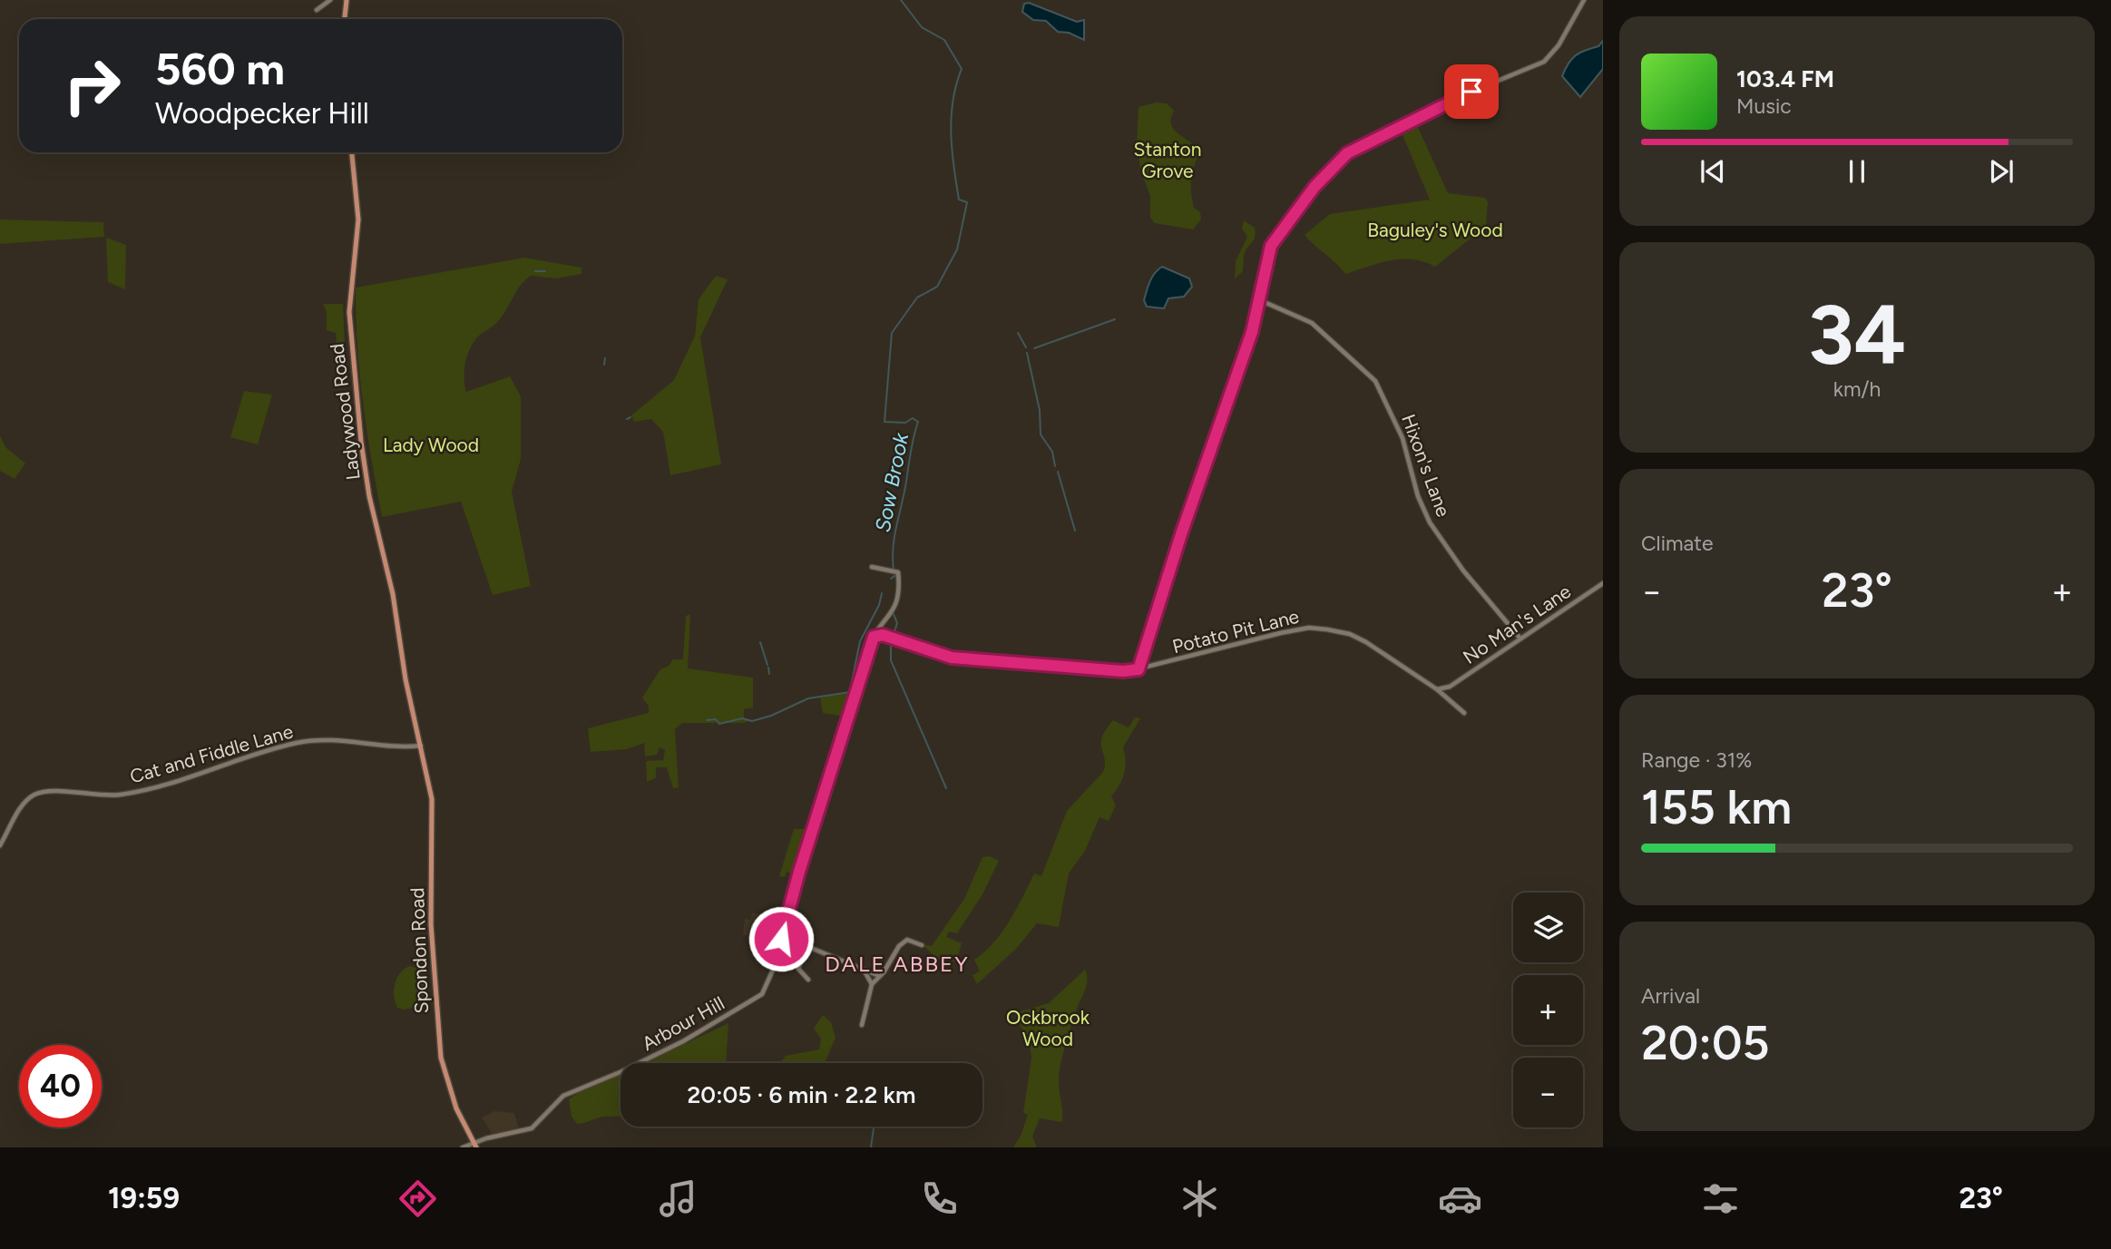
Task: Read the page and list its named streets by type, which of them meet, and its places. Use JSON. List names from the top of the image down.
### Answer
{
  "streets": {
    "main road": ["Ladywood Road", "Spondon Road"],
    "street": [
      "Hixon's Lane",
      "No Man's Lane",
      "Potato Pit Lane",
      "Cat and Fiddle Lane",
      "Arbour Hill"
    ]
  },
  "crossings": [
    ["Ladywood Road", "Cat and Fiddle Lane"],
    ["Ladywood Road", "Spondon Road"],
    ["Hixon's Lane", "No Man's Lane"],
    ["Cat and Fiddle Lane", "Spondon Road"],
    ["Spondon Road", "Arbour Hill"]
  ],
  "districts": ["DALE ABBEY"],
  "water": ["Sow Brook"],
  "parks": [
    "Stanton Grove",
    "Baguley's Wood",
    "Lady Wood",
    "Ockbrook Wood"
  ],
  "page": {
    "turn": ["560 m", "Woodpecker Hill"],
    "song": ["103.4 FM", "Music"],
    "tile": [
      ["34", "km/h"],
      "Climate",
      ["Range · 31%", "155 km"],
      ["Arrival", "20:05"]
    ],
    "heat": ["−", "23°", "+"],
    "map_buttons": ["+", "−"],
    "limit": "40",
    "trip": "20:05 · 6 min · 2.2 km",
    "tabs": ["19:59", "23°"]
  }
}
